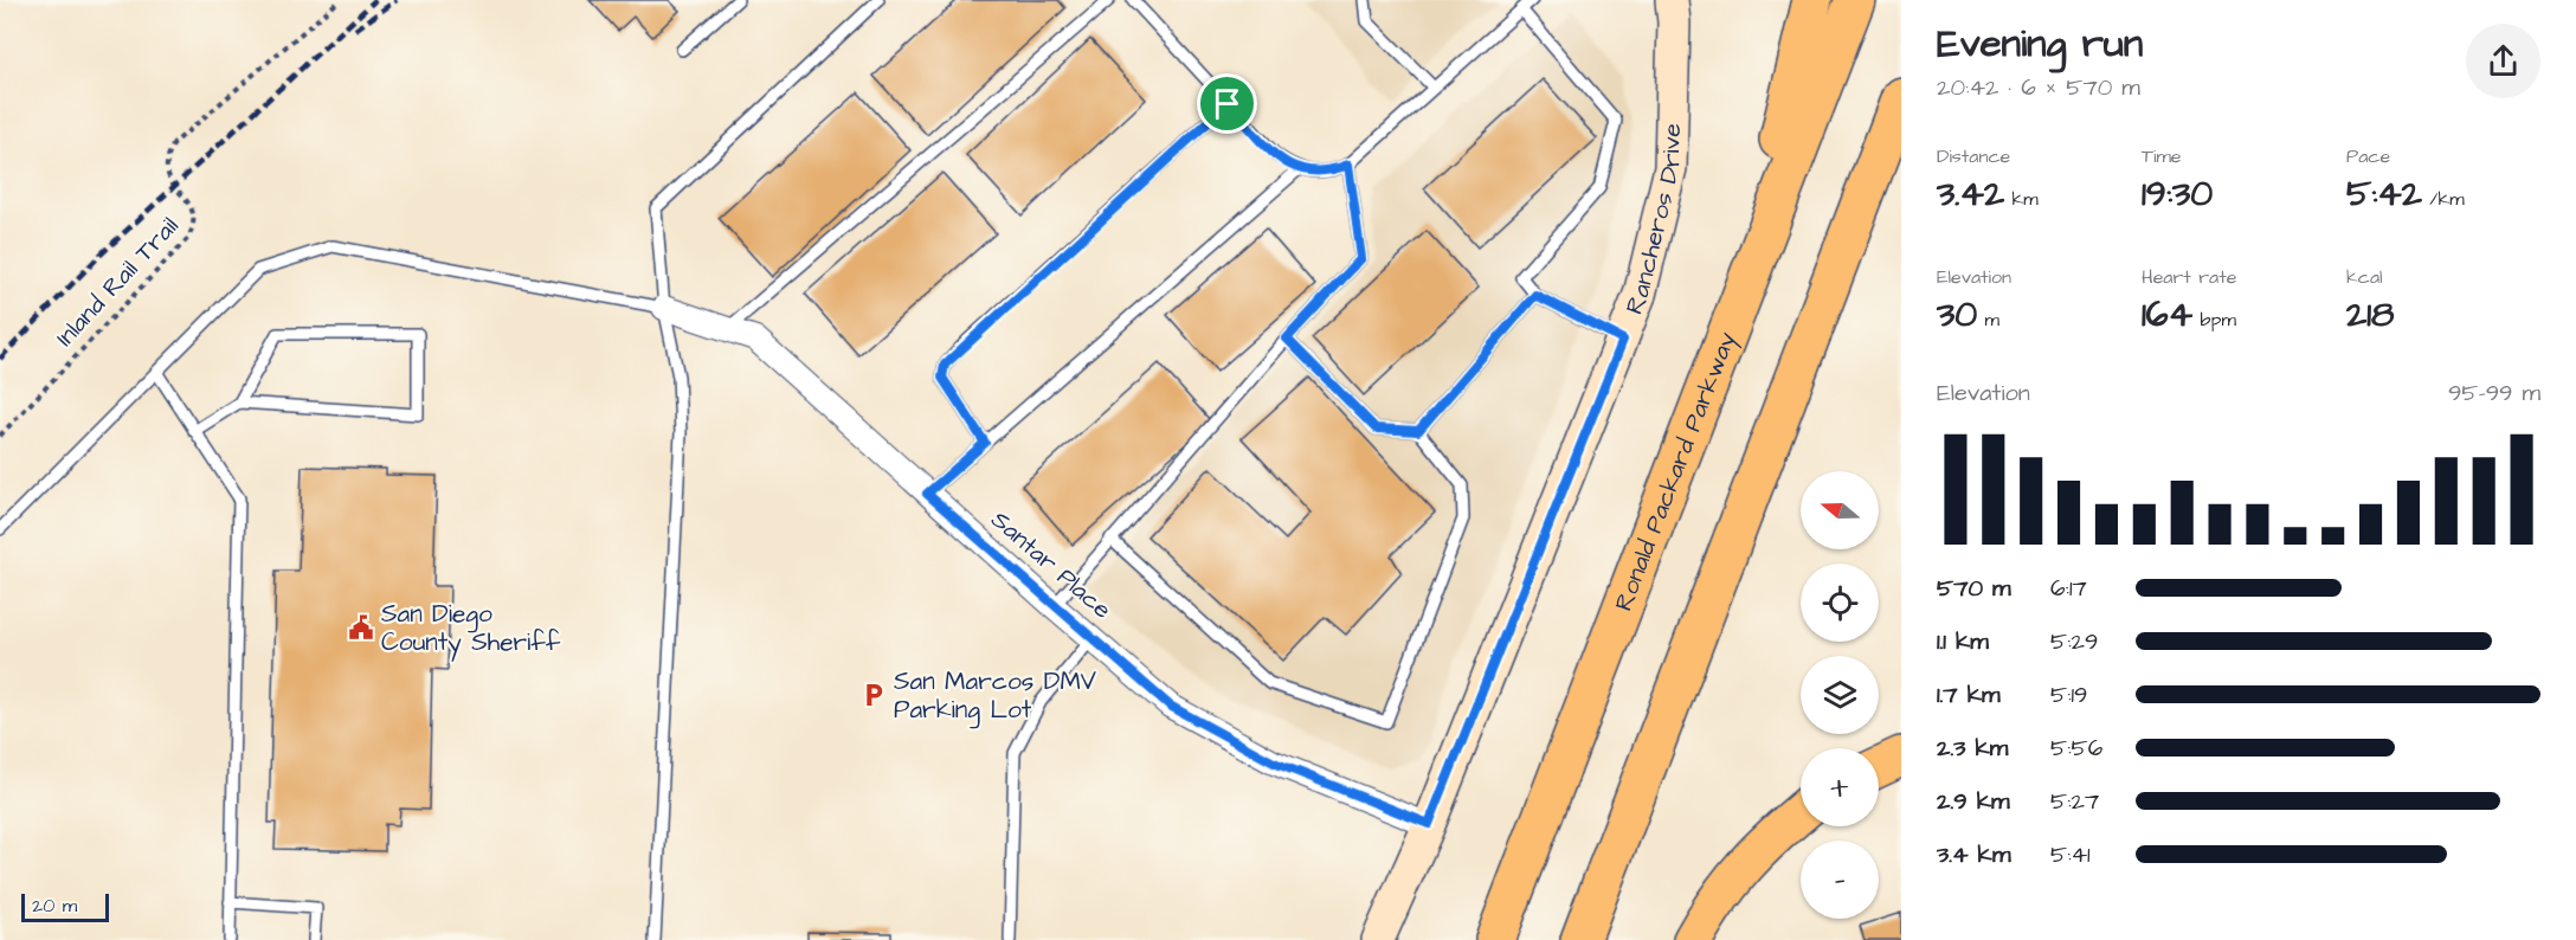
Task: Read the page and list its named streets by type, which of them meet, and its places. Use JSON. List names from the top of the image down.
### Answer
{
  "streets": {
    "highway": ["Ronald Packard Parkway"],
    "main road": ["Rancheros Drive"],
    "street": ["Santar Place"],
    "path": ["Inland Rail Trail"]
  },
  "crossings": [
    ["Rancheros Drive", "Santar Place"]
  ],
  "places": {
    "public building": ["San Diego County Sheriff"],
    "parking": ["San Marcos DMV Parking Lot"]
  },
  "scale_bar": "20 m",
  "north": "left",
  "page": {
    "heading": ["Evening run", "20:42 · 6 × 570 m"],
    "stats": [
      ["Distance", "3.42 km"],
      ["Time", "19:30"],
      ["Pace", "5:42 /km"],
      ["Elevation", "30 m"],
      ["Heart rate", "164 bpm"],
      ["kcal", "218"]
    ],
    "chart": ["Elevation", "95–99 m"],
    "map_buttons": ["+", "−"],
    "list": [
      {
        "name": "570 m",
        "note": "6:17"
      },
      {
        "name": "1.1 km",
        "note": "5:29"
      },
      {
        "name": "1.7 km",
        "note": "5:19"
      },
      {
        "name": "2.3 km",
        "note": "5:56"
      },
      {
        "name": "2.9 km",
        "note": "5:27"
      },
      {
        "name": "3.4 km",
        "note": "5:41"
      }
    ],
    "scale": "20 m"
  }
}
